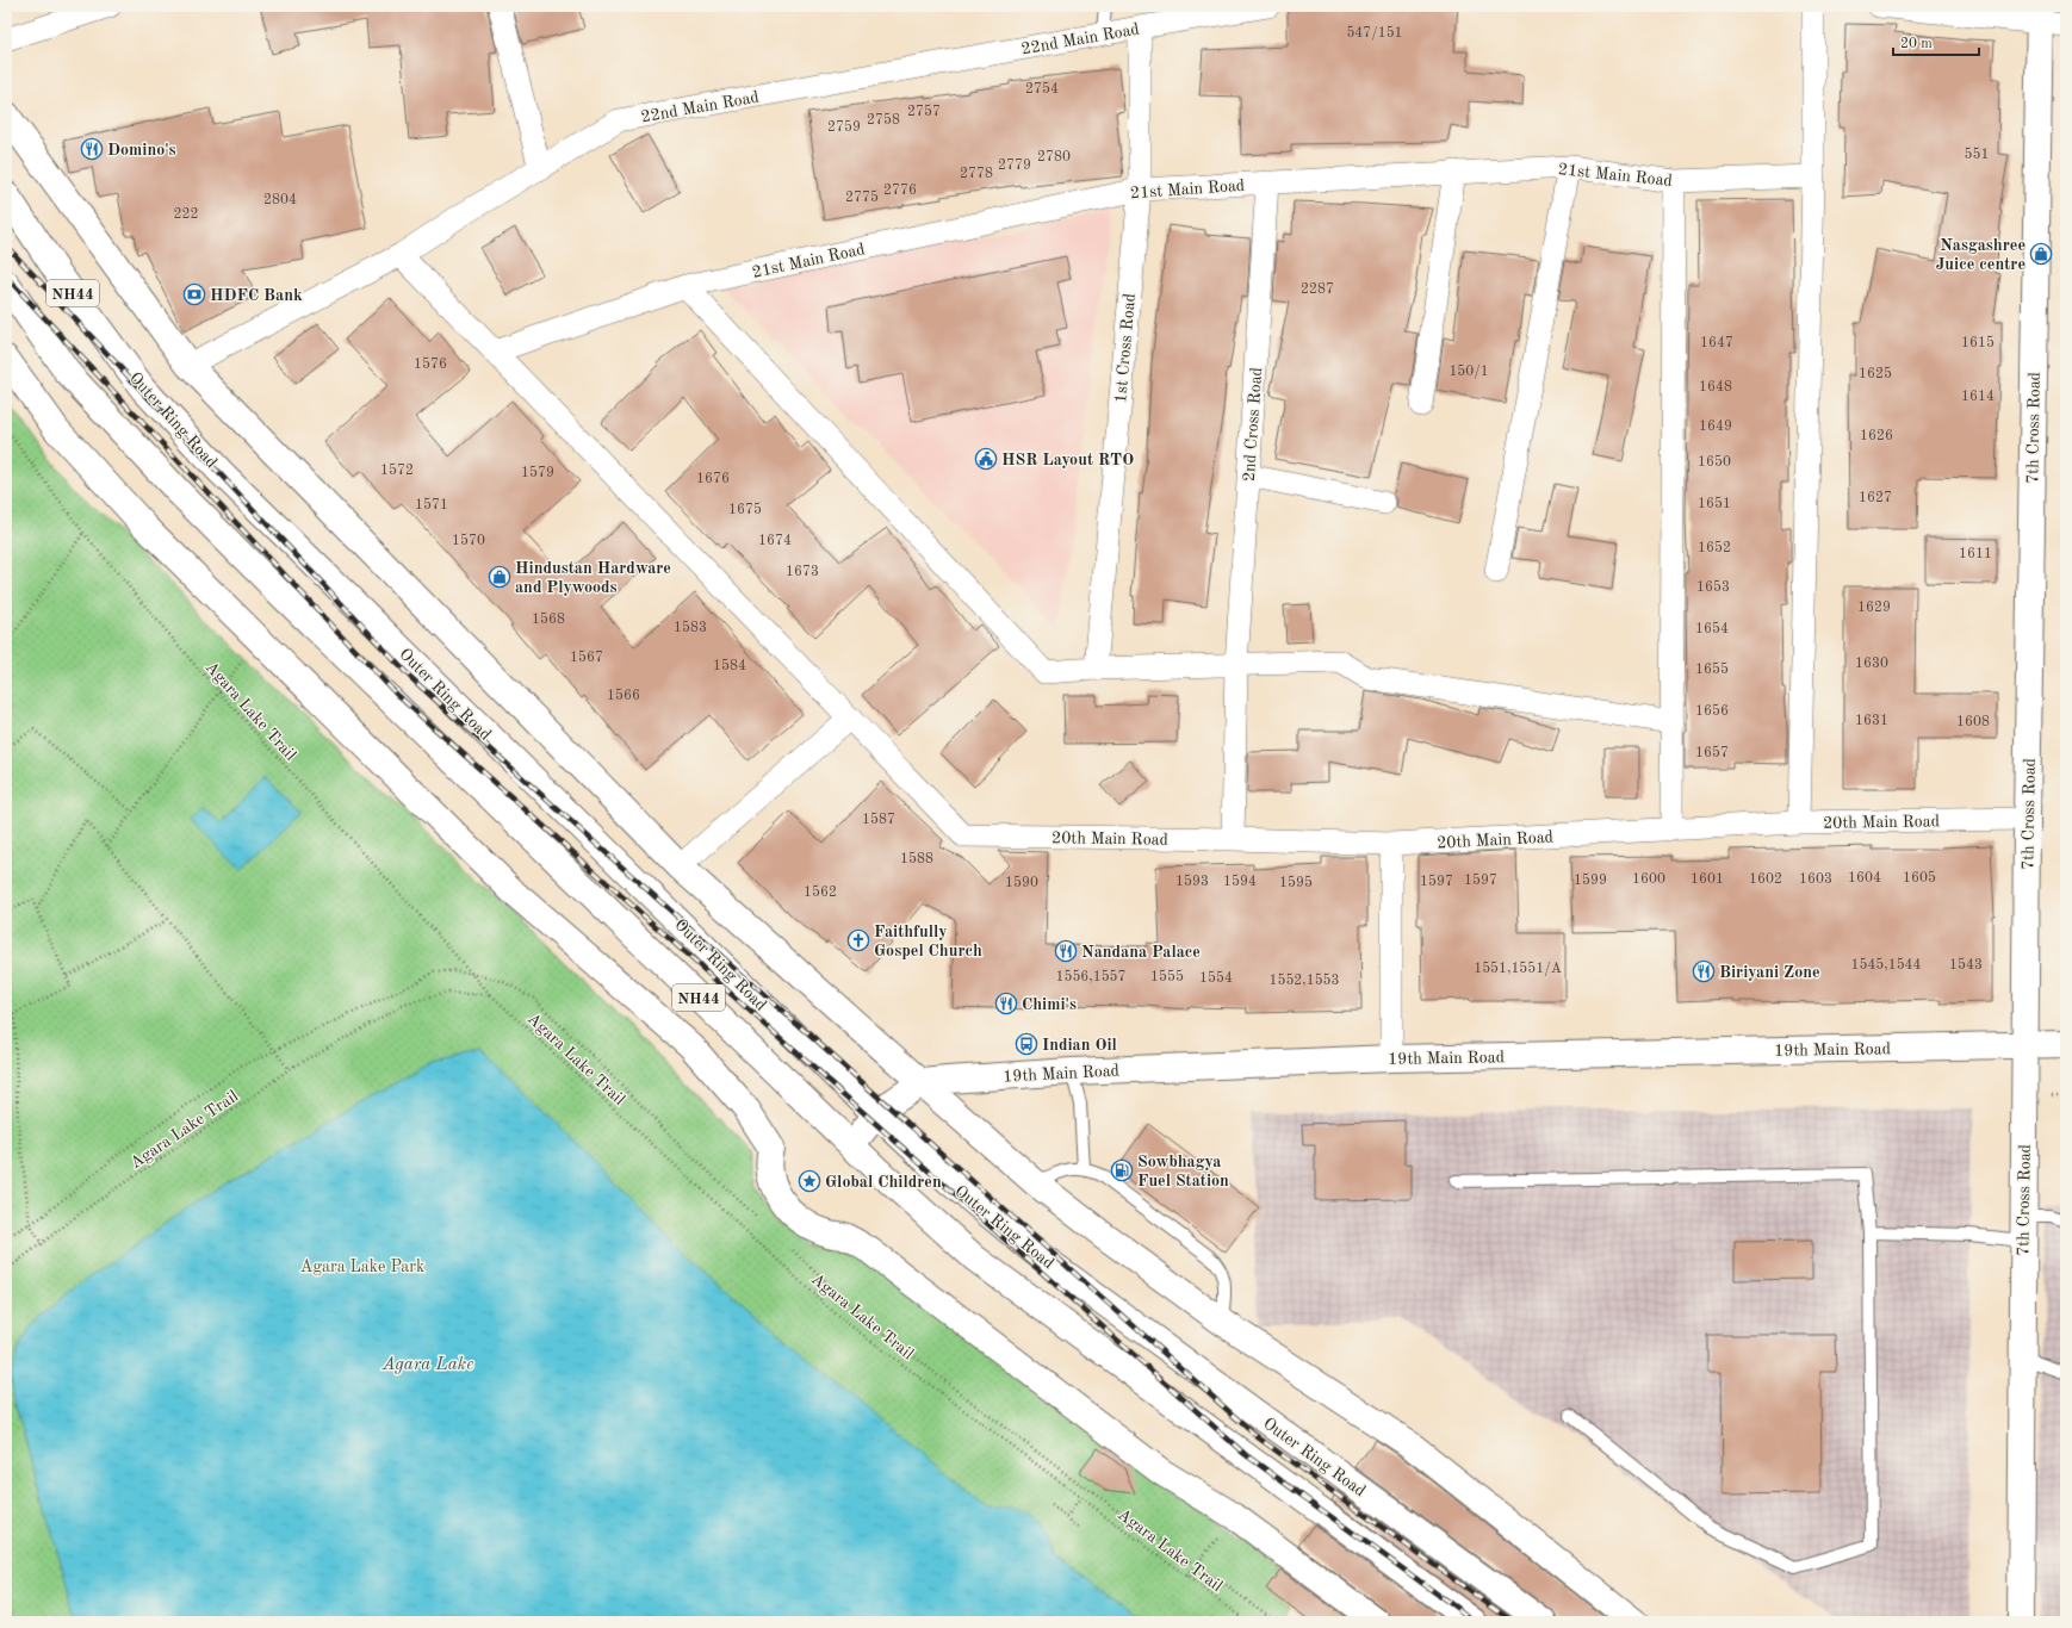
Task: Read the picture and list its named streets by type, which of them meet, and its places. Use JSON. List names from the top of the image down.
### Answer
{
  "streets": {
    "main road": [
      "NH44",
      "Outer Ring Road",
      "7th Cross Road",
      "19th Main Road"
    ],
    "street": [
      "22nd Main Road",
      "21st Main Road",
      "1st Cross Road",
      "2nd Cross Road",
      "20th Main Road"
    ],
    "path": ["Agara Lake Trail"]
  },
  "crossings": [
    ["22nd Main Road", "1st Cross Road"],
    ["21st Main Road", "1st Cross Road"],
    ["21st Main Road", "2nd Cross Road"],
    ["2nd Cross Road", "20th Main Road"],
    ["7th Cross Road", "20th Main Road"],
    ["7th Cross Road", "19th Main Road"]
  ],
  "water": ["Agara Lake"],
  "parks": ["Agara Lake Park"],
  "places": {
    "restaurant": [
      "Domino's",
      "Nandana Palace",
      "Biriyani Zone",
      "Chimi's"
    ],
    "shop": ["Nasgashree Juice centre", "Hindustan Hardware and Plywoods"],
    "bank": ["HDFC Bank"],
    "public building": ["HSR Layout RTO"],
    "church": ["Faithfully Gospel Church"],
    "bus stop": ["Indian Oil"],
    "fuel station": ["Sowbhagya Fuel Station"],
    "place": ["Global Children"]
  },
  "house_numbers": [
    "547/151",
    "2754",
    "2757",
    "2758",
    "2759",
    "551",
    "2780",
    "2779",
    "2778",
    "2776",
    "2775",
    "2804",
    "222",
    "2287",
    "1647",
    "1615",
    "1576",
    "150/1",
    "1625",
    "1648",
    "1614",
    "1649",
    "1626",
    "1650",
    "1572",
    "1579",
    "1676",
    "1627",
    "1651",
    "1571",
    "1675",
    "1570",
    "1674",
    "1652",
    "1611",
    "1673",
    "1653",
    "1629",
    "1568",
    "1583",
    "1654",
    "1567",
    "1630",
    "1584",
    "1655",
    "1566",
    "1656",
    "1631",
    "1608",
    "1657",
    "1587",
    "1588",
    "1604",
    "1605",
    "1600",
    "1601",
    "1602",
    "1603",
    "1597",
    "1599",
    "1593",
    "1594",
    "1597",
    "1590",
    "1595",
    "1562",
    "1545,1544",
    "1543",
    "1551,1551/A",
    "1556,1557",
    "1555",
    "1554",
    "1552,1553"
  ],
  "scale_bar": "20 m"
}
